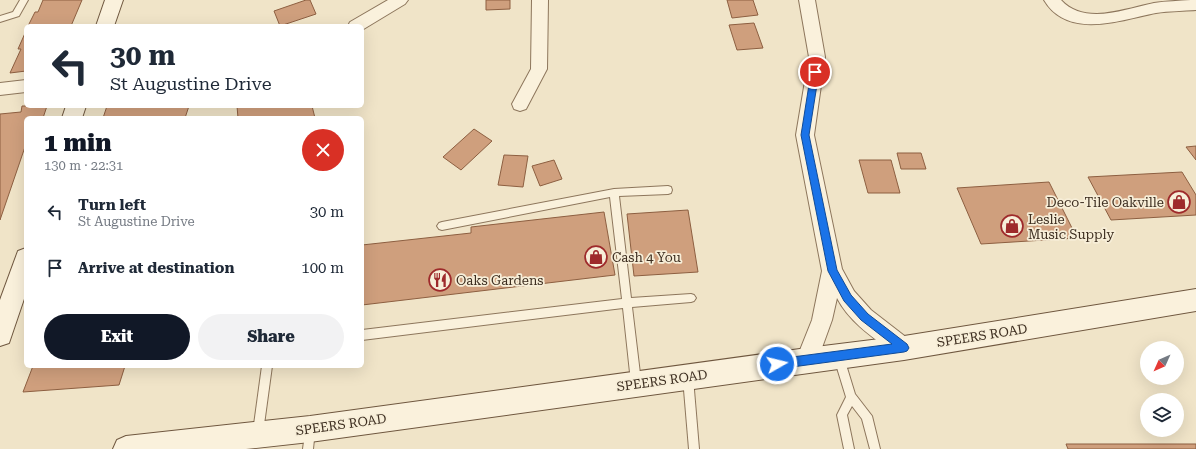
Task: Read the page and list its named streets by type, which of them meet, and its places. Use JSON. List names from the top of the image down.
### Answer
{
  "streets": {
    "main road": ["SPEERS ROAD"]
  },
  "places": {
    "shop": ["Deco-Tile Oakville", "Leslie Music Supply", "Cash 4 You"],
    "restaurant": ["Oaks Gardens"]
  },
  "north": "bottom left",
  "page": {
    "turn": ["30 m", "St Augustine Drive"],
    "heading": ["1 min", "130 m · 22:31"],
    "list": [
      {
        "name": "Turn left",
        "note": "St Augustine Drive",
        "value": "30 m"
      },
      {
        "name": "Arrive at destination",
        "value": "100 m"
      }
    ],
    "buttons": ["Exit", "Share"]
  }
}
